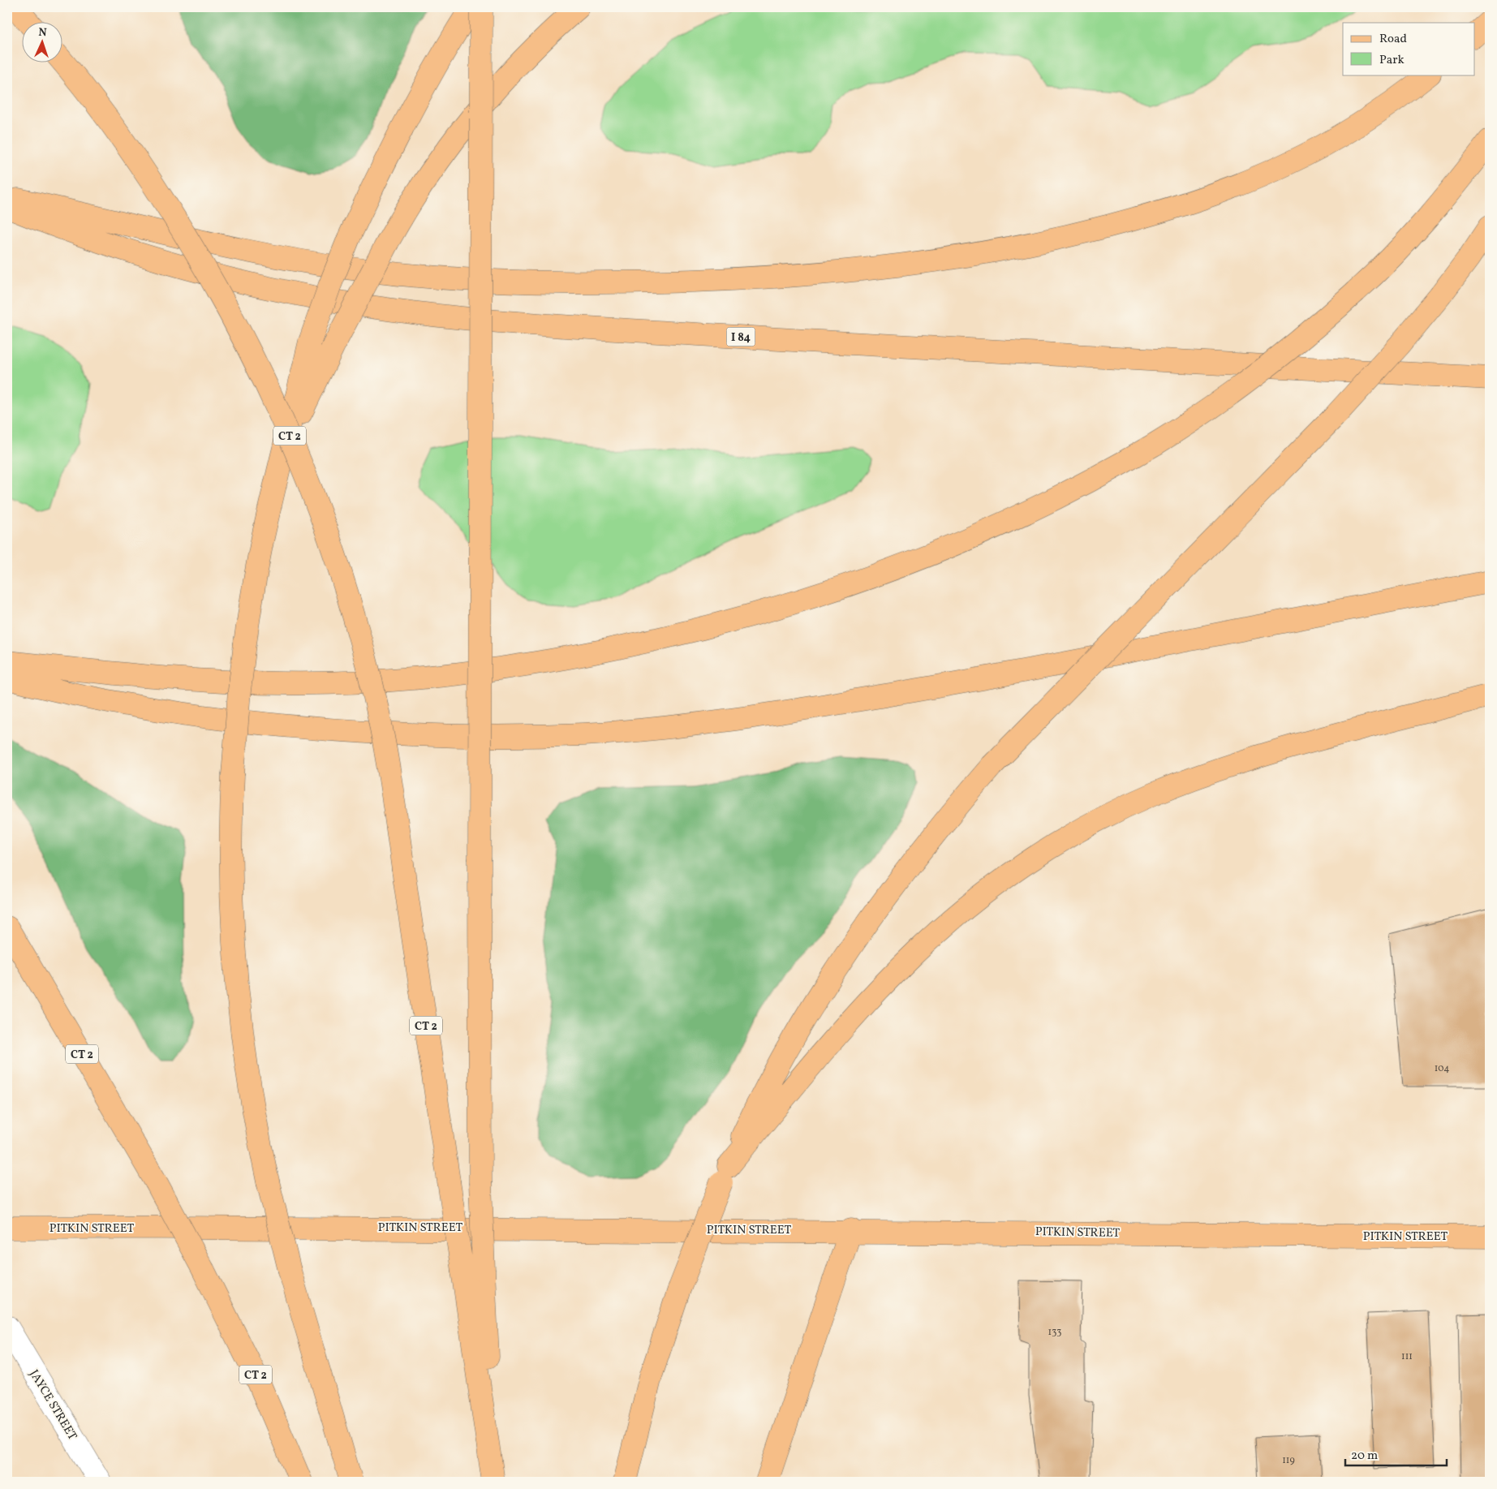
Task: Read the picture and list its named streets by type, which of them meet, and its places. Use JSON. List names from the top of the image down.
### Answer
{
  "streets": {
    "main road": ["I 84", "CT 2", "PITKIN STREET"],
    "street": ["JAYCE STREET"]
  },
  "house_numbers": [
    "104",
    "133",
    "111",
    "119"
  ],
  "legend": ["Road", "Park"],
  "scale_bar": "20 m",
  "north": "top"
}
